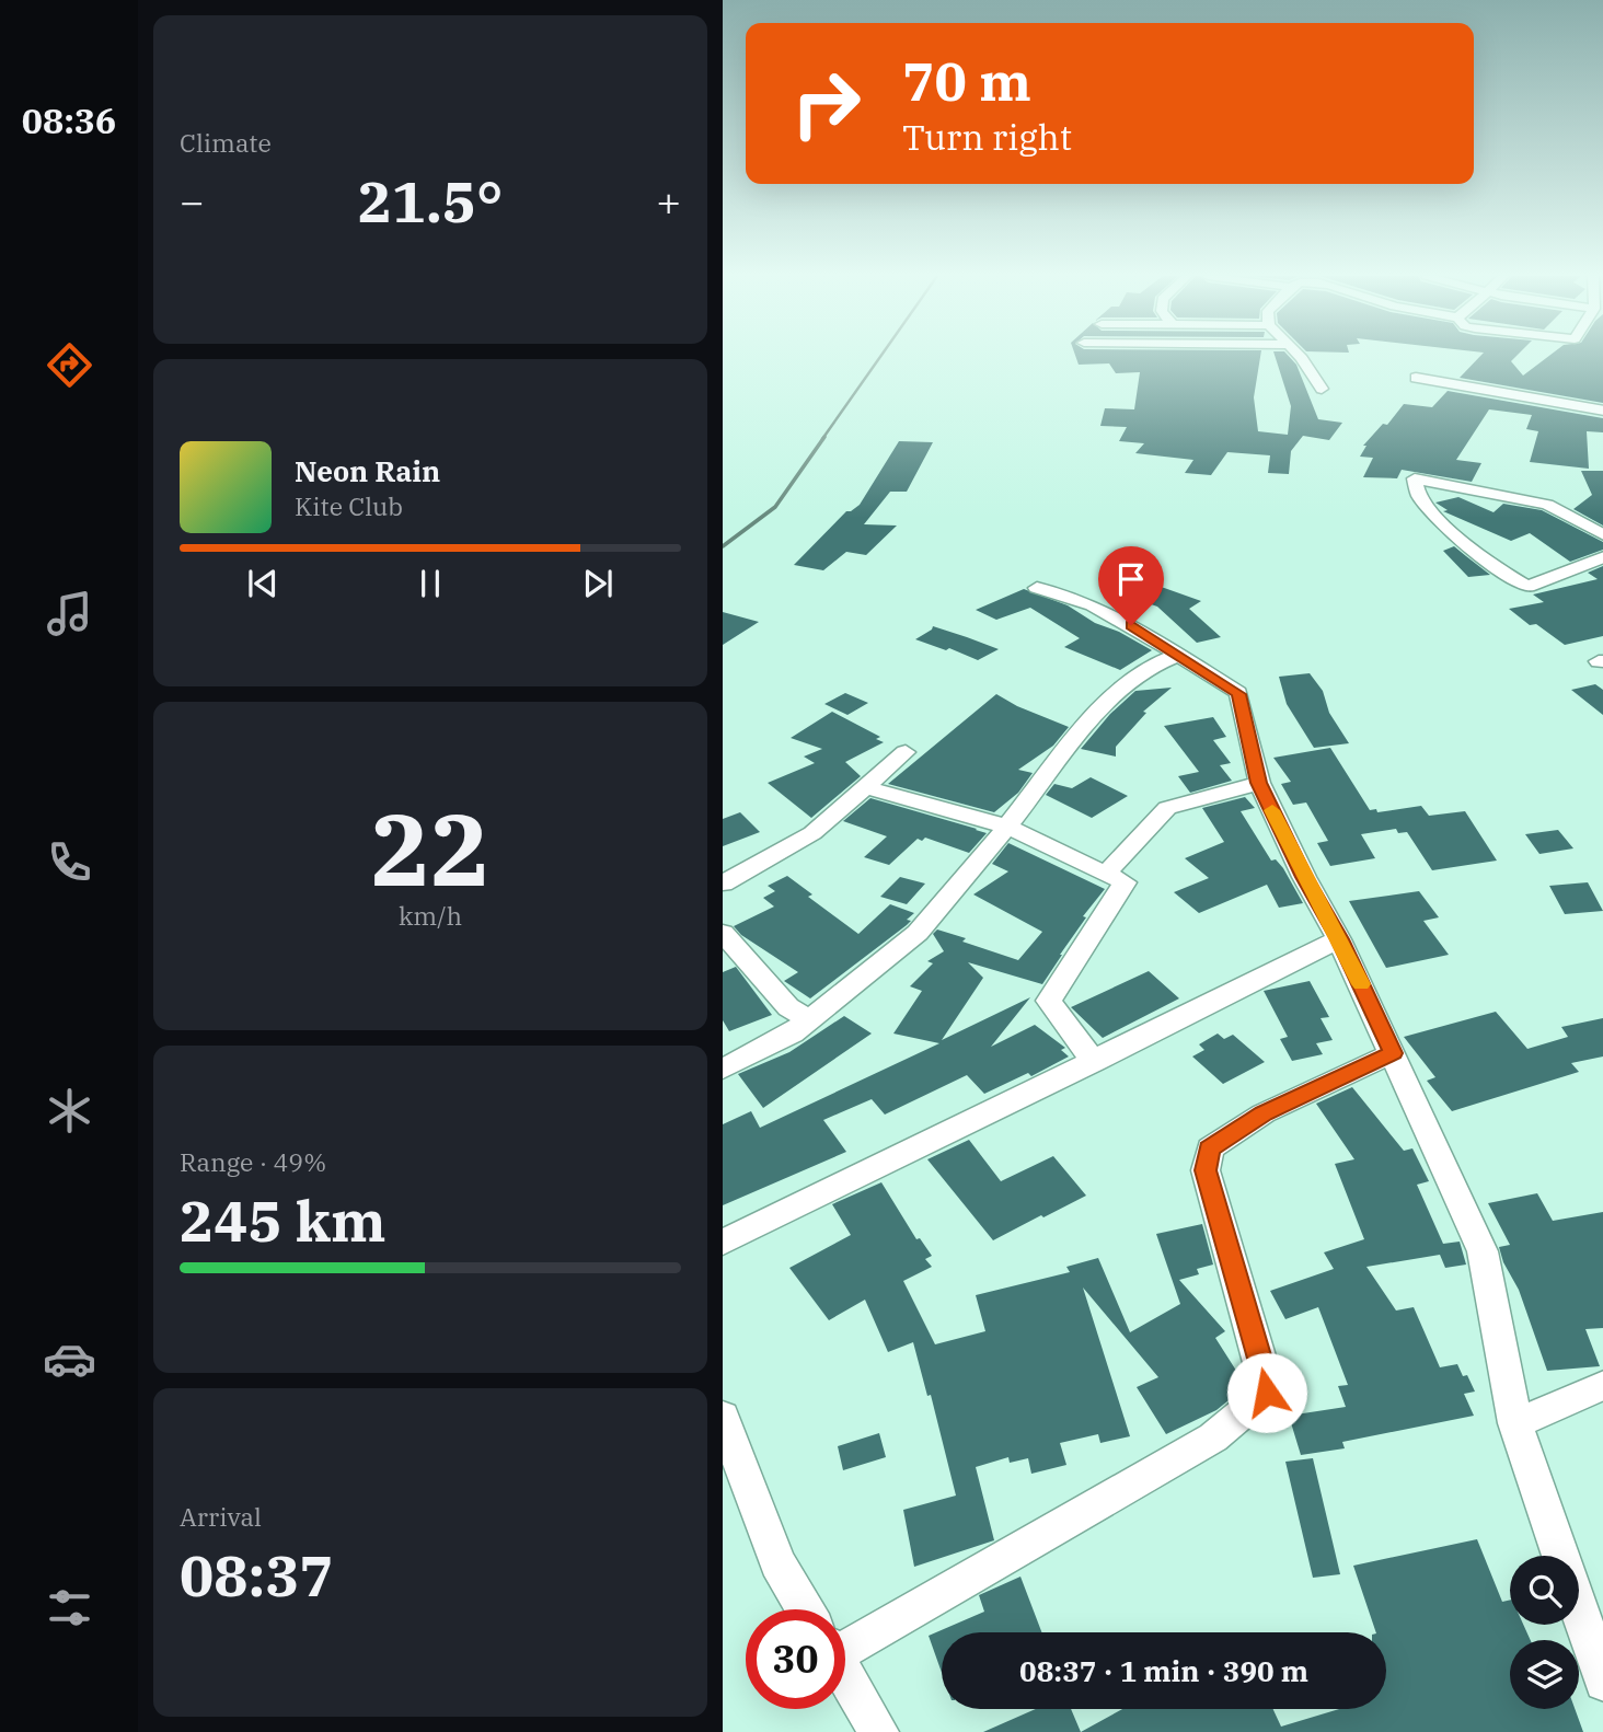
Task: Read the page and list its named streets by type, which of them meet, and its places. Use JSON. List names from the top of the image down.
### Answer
{
  "page": {
    "tabs": "08:36",
    "tile": [
      "Climate",
      ["22", "km/h"],
      ["Range · 49%", "245 km"],
      ["Arrival", "08:37"]
    ],
    "turn": ["70 m", "Turn right"],
    "heat": ["−", "21.5°", "+"],
    "song": ["Neon Rain", "Kite Club"],
    "limit": "30",
    "trip": "08:37 · 1 min · 390 m"
  }
}
